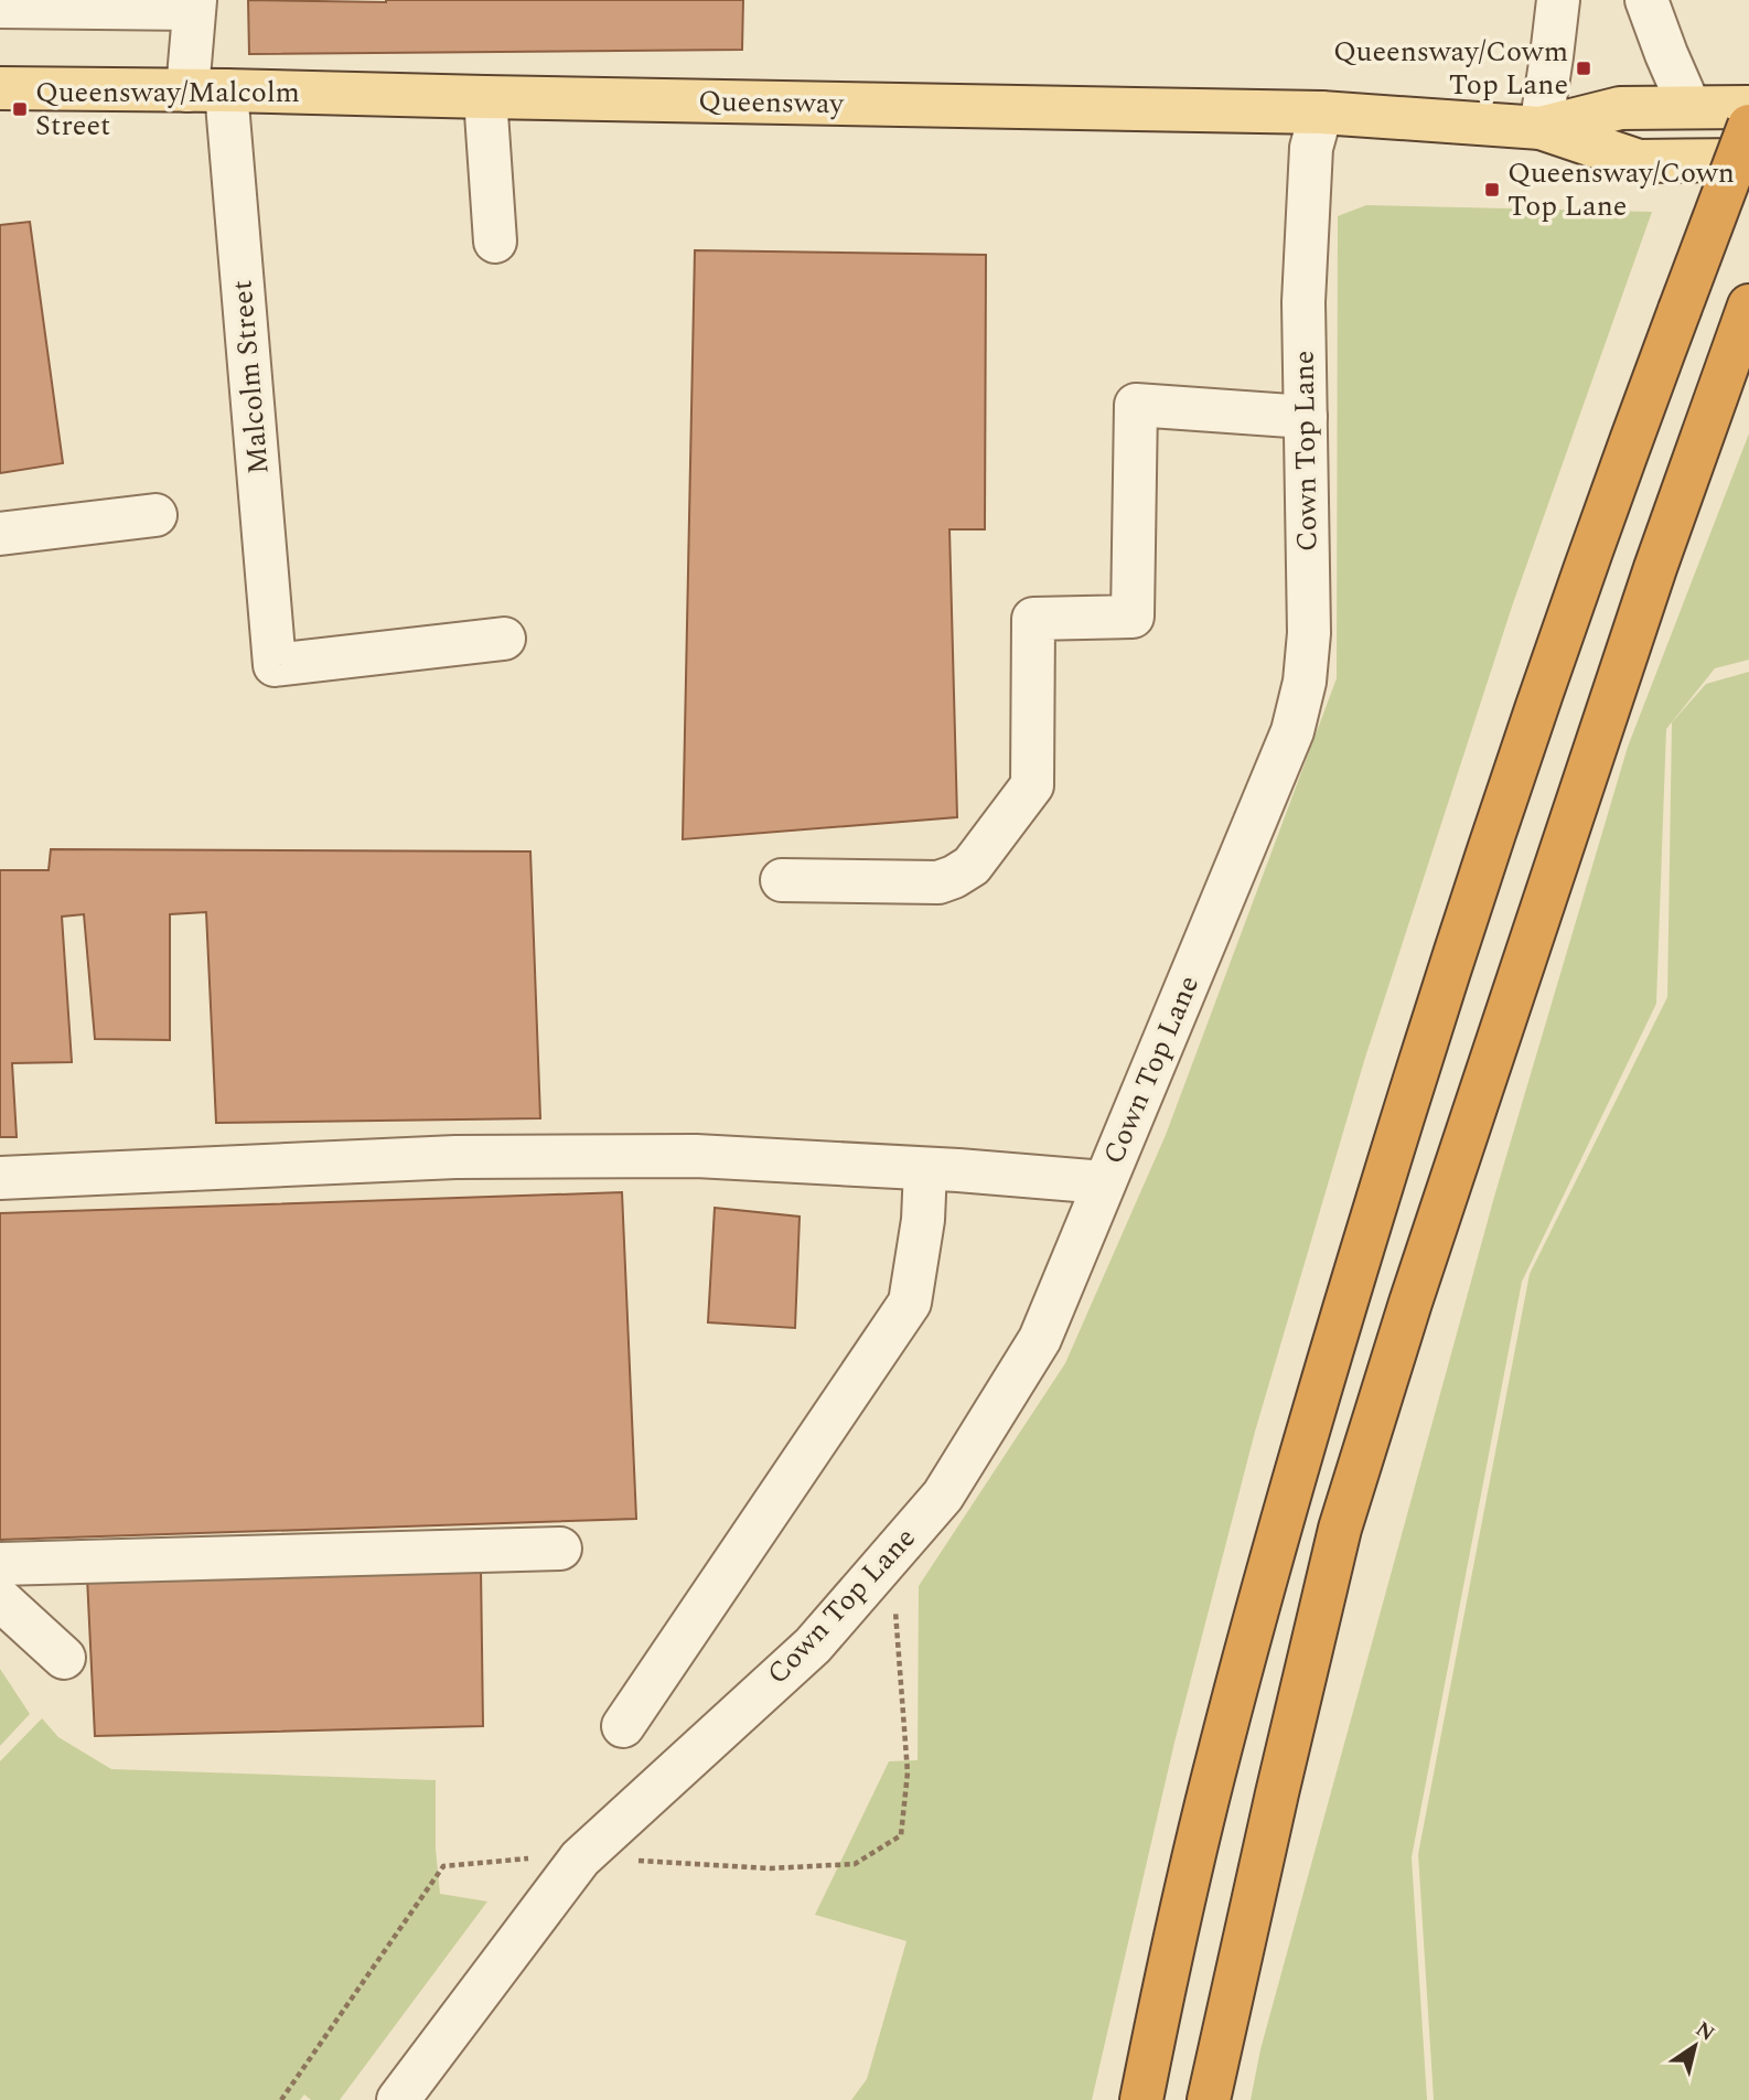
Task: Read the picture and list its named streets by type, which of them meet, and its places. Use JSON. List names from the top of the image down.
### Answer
{
  "streets": {
    "main road": ["Queensway"],
    "street": ["Malcolm Street", "Cown Top Lane"]
  },
  "crossings": [
    ["Queensway", "Malcolm Street"],
    ["Queensway", "Cown Top Lane"]
  ],
  "places": {
    "transit": ["Queensway/Cowm Top Lane", "Queensway/Malcolm Street", "Queensway/Cown Top Lane"]
  },
  "north": "top right"
}
